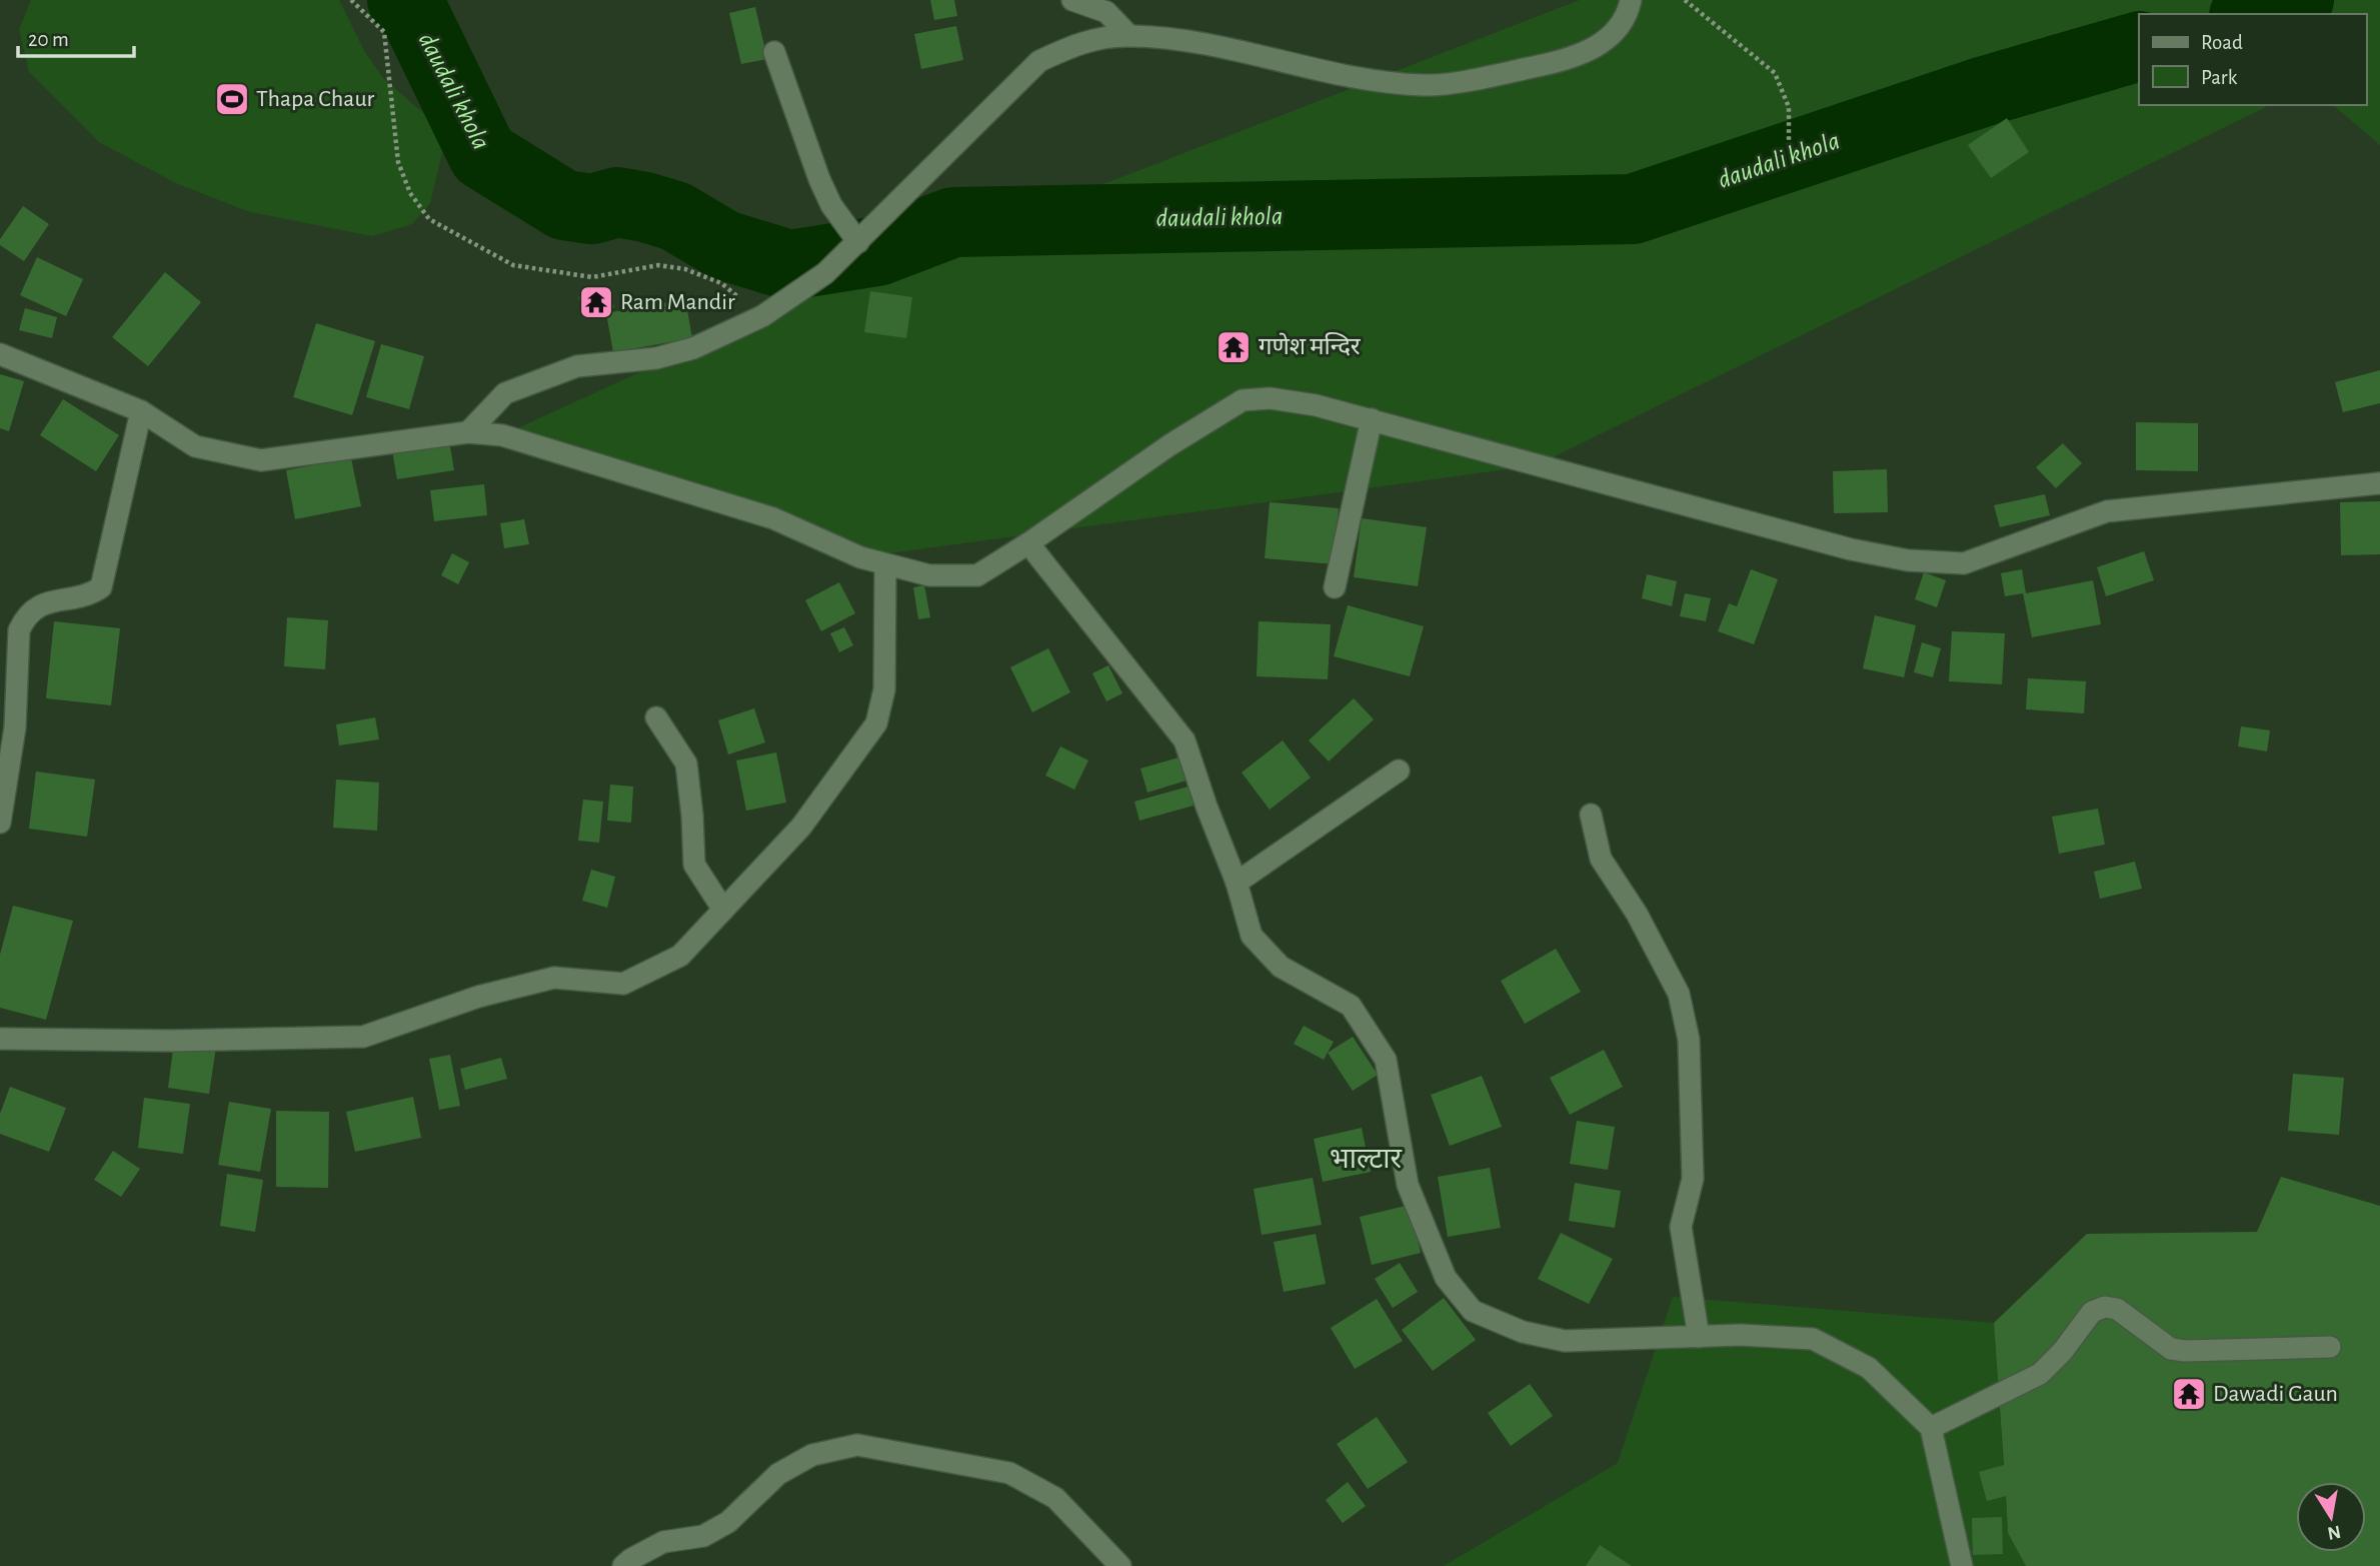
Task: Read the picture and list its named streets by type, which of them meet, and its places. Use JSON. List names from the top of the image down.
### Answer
{
  "districts": ["भाल्टार"],
  "water": ["daudali khola"],
  "places": {
    "sports": ["Thapa Chaur"],
    "temple": ["Ram Mandir", "गणेश मन्दिर", "Dawadi Gaun"]
  },
  "legend": ["Road", "Park"],
  "scale_bar": "20 m",
  "north": "bottom"
}
